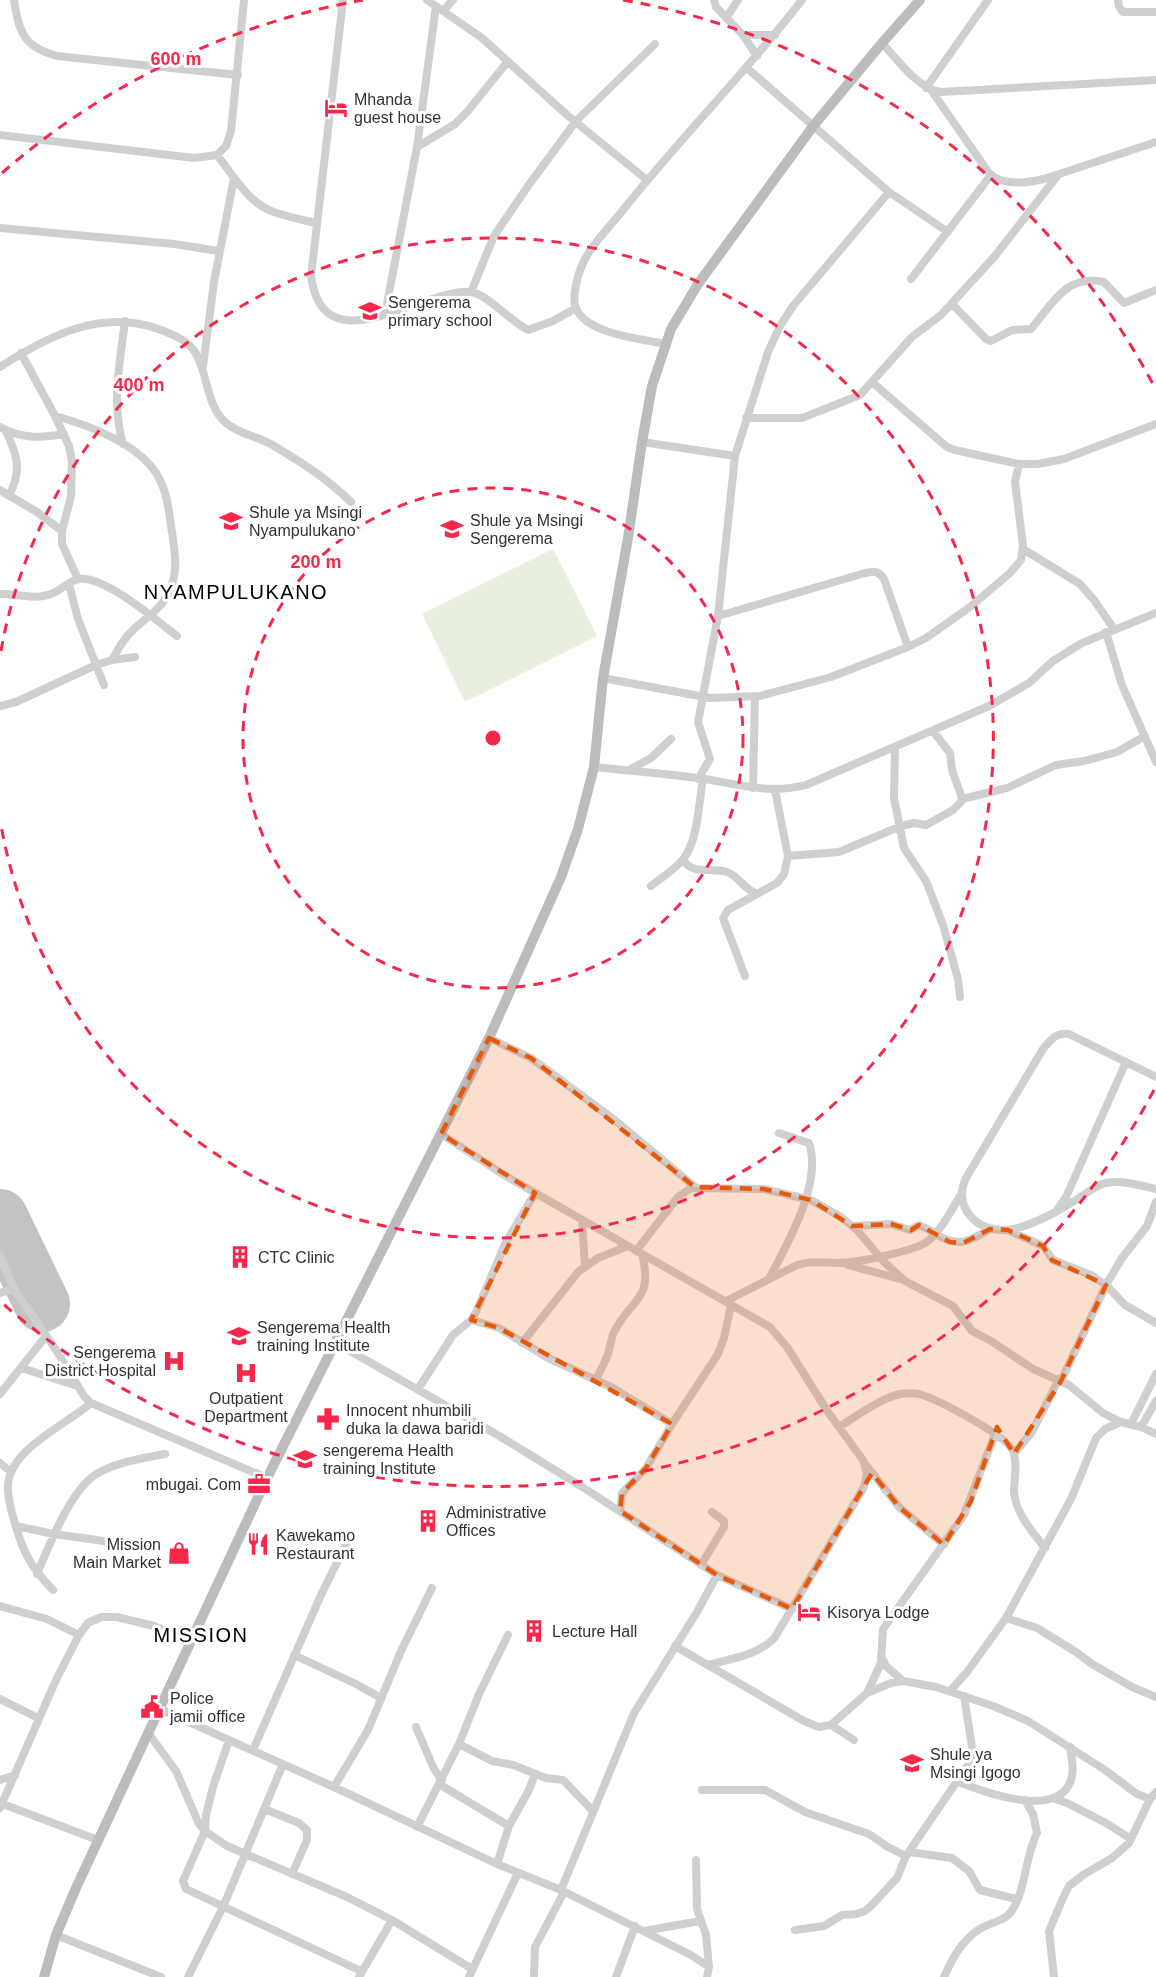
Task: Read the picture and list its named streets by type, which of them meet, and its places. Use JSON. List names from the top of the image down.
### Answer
{
  "districts": ["NYAMPULUKANO", "MISSION"],
  "places": {
    "hotel": ["Mhanda guest house", "Kisorya Lodge"],
    "school or university": [
      "Sengerema primary school",
      "Shule ya Msingi Nyampulukano",
      "Shule ya Msingi Sengerema",
      "Sengerema Health training Institute",
      "sengerema Health training Institute",
      "Shule ya Msingi Igogo"
    ],
    "building": ["CTC Clinic", "Administrative Offices", "Lecture Hall"],
    "hospital": ["Sengerema District Hospital", "Outpatient Department"],
    "pharmacy": ["Innocent nhumbili duka la dawa baridi"],
    "office": ["mbugai. Com"],
    "restaurant": ["Kawekamo Restaurant"],
    "shop": ["Mission Main Market"],
    "public building": ["Police jamii office"]
  },
  "rings": ["600 m", "400 m", "200 m"]
}
